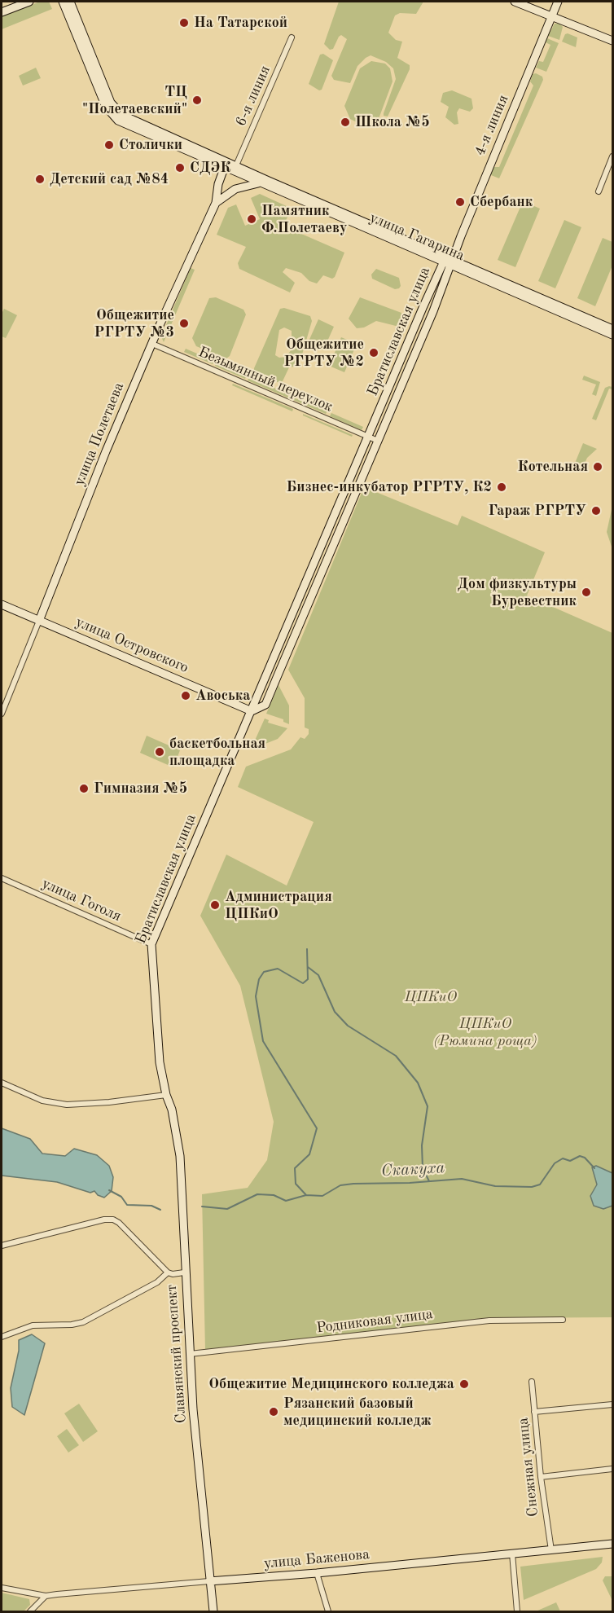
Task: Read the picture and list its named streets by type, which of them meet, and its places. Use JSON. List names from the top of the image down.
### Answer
{
  "streets": {
    "street": [
      "6-я линия",
      "4-я линия",
      "улица Гагарина",
      "Братиславская улица",
      "Безымянный переулок",
      "улица Полетаева",
      "улица Островского",
      "улица Гоголя",
      "Родниковая улица",
      "Славянский проспект",
      "Снежная улица",
      "улица Баженова"
    ]
  },
  "crossings": [
    ["6-я линия", "улица Гагарина"],
    ["4-я линия", "улица Гагарина"],
    ["4-я линия", "Братиславская улица"],
    ["улица Гагарина", "Братиславская улица"],
    ["улица Гагарина", "улица Полетаева"],
    ["Братиславская улица", "Безымянный переулок"],
    ["Братиславская улица", "улица Островского"],
    ["Братиславская улица", "улица Гоголя"],
    ["Братиславская улица", "Славянский проспект"],
    ["Безымянный переулок", "улица Полетаева"],
    ["улица Полетаева", "улица Островского"],
    ["Родниковая улица", "Славянский проспект"],
    ["Славянский проспект", "улица Баженова"],
    ["Снежная улица", "улица Баженова"]
  ],
  "water": ["Скакуха"],
  "parks": ["ЦПКиО", "ЦПКиО (Рюмина роща)"],
  "places": [
    "На Татарской",
    "ТЦ \"Полетаевский\"",
    "Школа №5",
    "Столички",
    "СДЭК",
    "Детский сад №84",
    "Сбербанк",
    "Памятник Ф.Полетаеву",
    "Общежитие РГРТУ №3",
    "Общежитие РГРТУ №2",
    "Котельная",
    "Бизнес-инкубатор РГРТУ, К2",
    "Гараж РГРТУ",
    "Дом физкультуры Буревестник",
    "Авоська",
    "баскетбольная площадка",
    "Гимназия №5",
    "Администрация ЦПКиО",
    "Общежитие Медицинского колледжа",
    "Рязанский базовый медицинский колледж"
  ]
}
